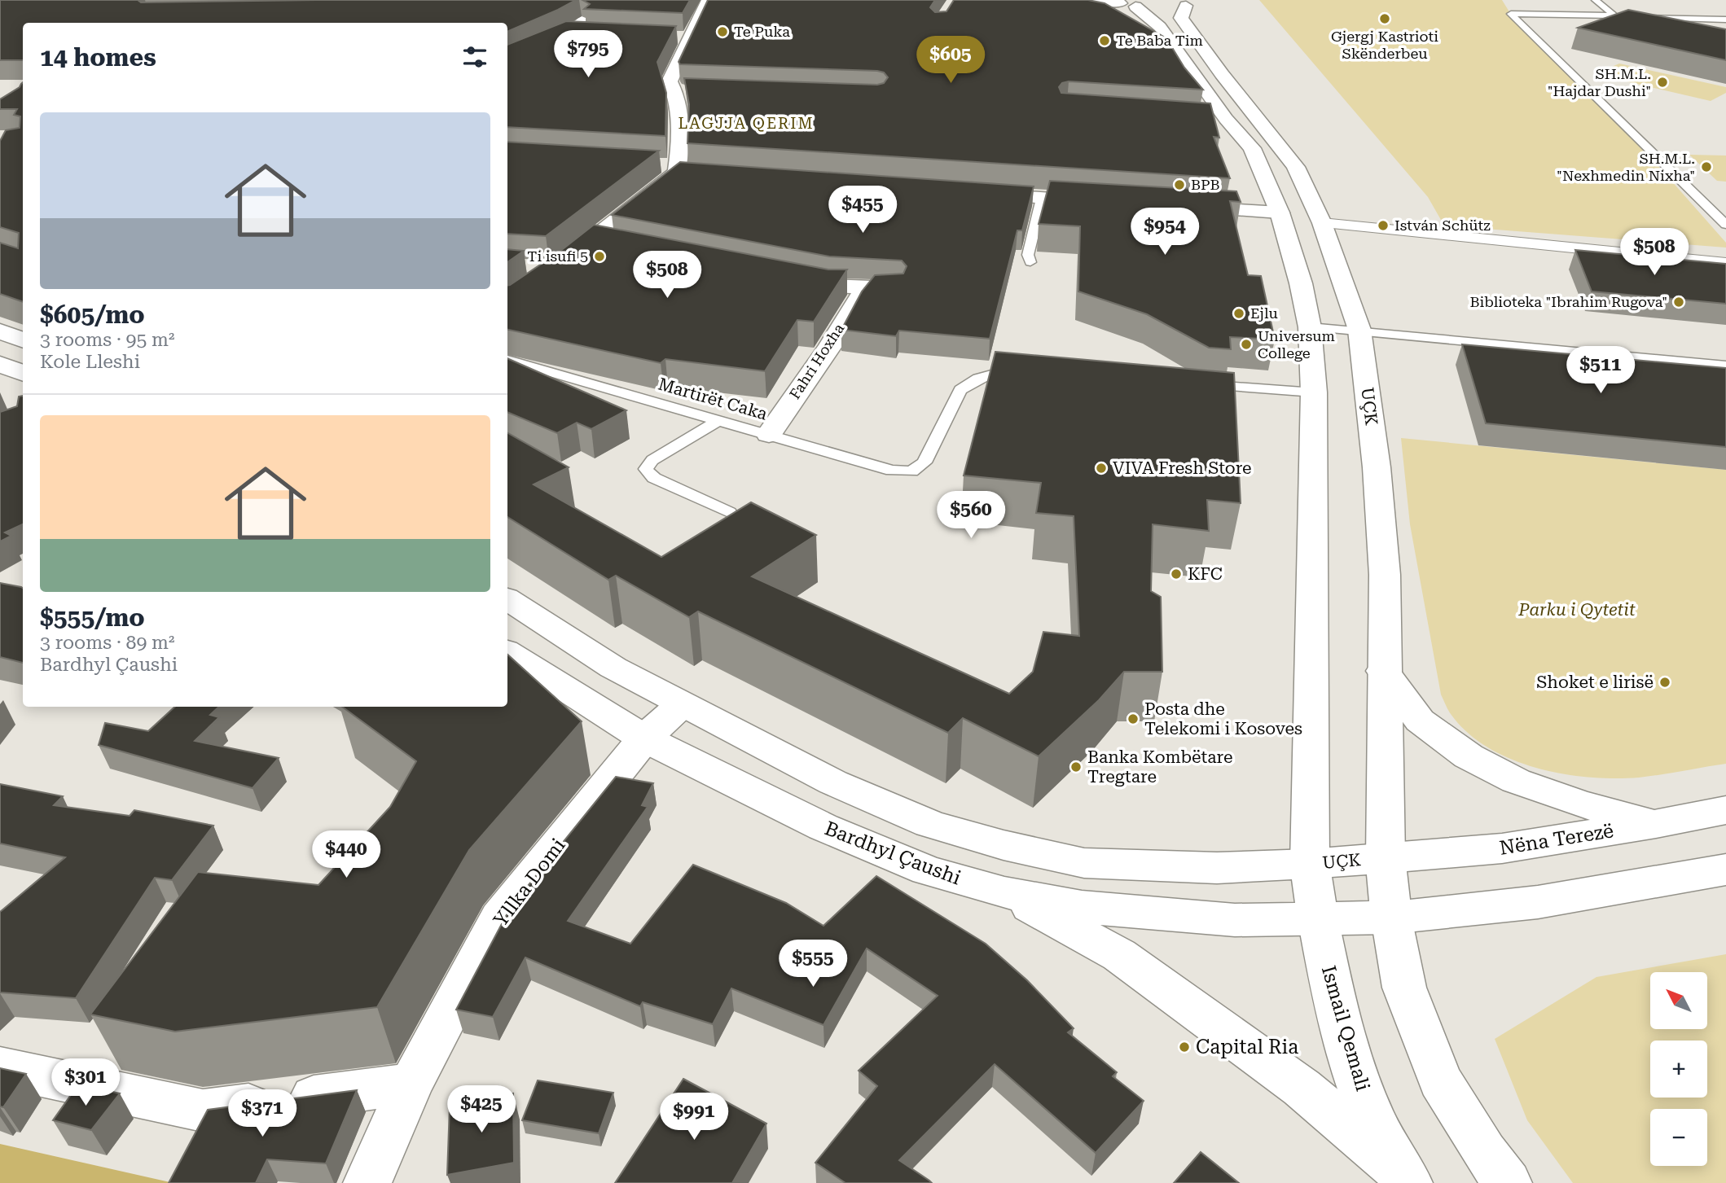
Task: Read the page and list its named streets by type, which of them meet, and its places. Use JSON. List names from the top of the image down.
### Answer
{
  "streets": {
    "street": [
      "Fahri Hoxha",
      "UÇK",
      "Nëna Terezë",
      "Bardhyl Çaushi",
      "Yllka Domi",
      "Ismail Qemali"
    ],
    "lane": ["Martirët Caka"]
  },
  "crossings": [
    ["Fahri Hoxha", "Martirët Caka"],
    ["UÇK", "Nëna Terezë"],
    ["UÇK", "Bardhyl Çaushi"],
    ["UÇK", "Ismail Qemali"],
    ["Bardhyl Çaushi", "Yllka Domi"],
    ["Bardhyl Çaushi", "Ismail Qemali"]
  ],
  "districts": ["LAGJJA QERIM"],
  "parks": ["Parku i Qytetit"],
  "places": [
    "Gjergj Kastrioti Skënderbeu",
    "Te Puka",
    "Te Baba Tim",
    "SH.M.L. \"Hajdar Dushi\"",
    "SH.M.L. \"Nexhmedin Nixha\"",
    "BPB",
    "István Schütz",
    "Ti isufi 5",
    "Biblioteka \"Ibrahim Rugova\"",
    "Ejlu",
    "Universum College",
    "VIVA Fresh Store",
    "KFC",
    "Shoket e lirisë",
    "Posta dhe Telekomi i Kosoves",
    "Banka Kombëtare Tregtare",
    "Capital Ria"
  ],
  "north": "top left",
  "page": {
    "heading": "14 homes",
    "price": [
      "$795",
      "$605",
      "$455",
      "$954",
      "$508",
      "$508",
      "$511",
      "$560",
      "$440",
      "$555",
      "$301",
      "$425",
      "$371",
      "$991"
    ],
    "list": [
      {
        "name": "$605/mo",
        "note": "3 rooms · 95 m² · Kole Lleshi"
      },
      {
        "name": "$555/mo",
        "note": "3 rooms · 89 m² · Bardhyl Çaushi"
      }
    ],
    "map_buttons": ["+", "−"]
  }
}
